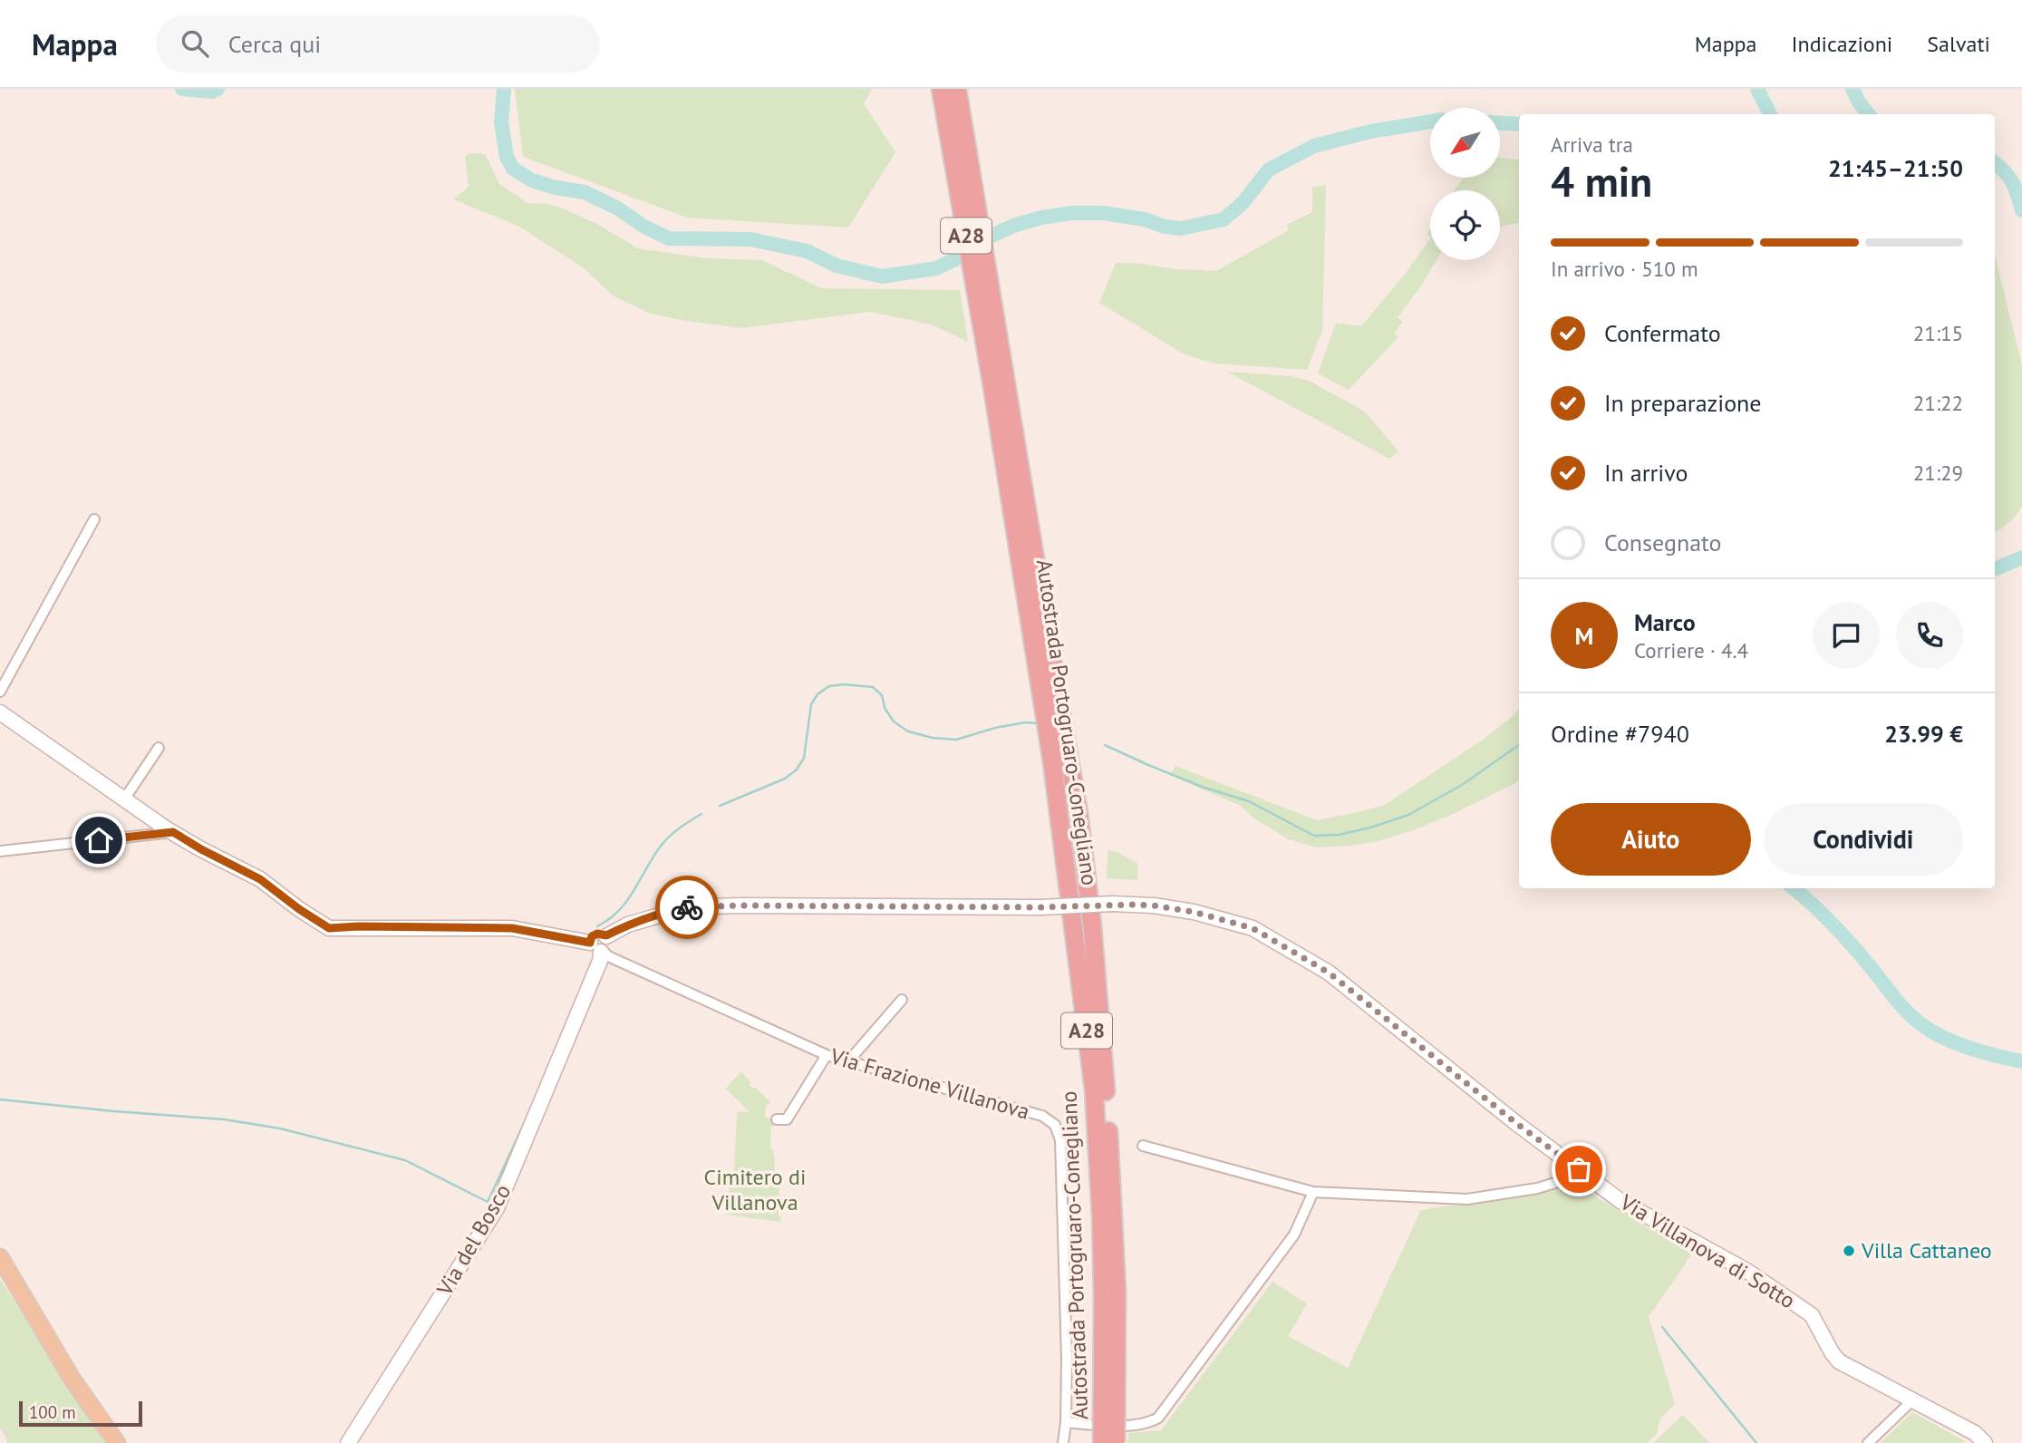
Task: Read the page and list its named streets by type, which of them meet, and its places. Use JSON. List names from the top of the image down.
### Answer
{
  "streets": {
    "highway": ["A28", "Autostrada Portogruaro-Conegliano"],
    "street": ["Via Frazione Villanova", "Via del Bosco", "Via Villanova di Sotto"]
  },
  "crossings": [
    ["Via Frazione Villanova", "Via del Bosco"],
    ["Via del Bosco", "Via Villanova di Sotto"]
  ],
  "parks": ["Cimitero di Villanova"],
  "places": ["Villa Cattaneo"],
  "scale_bar": "100 m",
  "north": "bottom left",
  "page": {
    "header": "Mappa",
    "search": "Cerca qui",
    "nav": ["Mappa", "Indicazioni", "Salvati"],
    "heading": ["4 min", "Arriva tra", "21:45–21:50"],
    "panel": [
      "Marco",
      "Corriere · 4.4",
      "Ordine #7940",
      "23.99 €"
    ],
    "bar": "In arrivo · 510 m",
    "list": [
      ["Confermato", "21:15"],
      ["In preparazione", "21:22"],
      ["In arrivo", "21:29"],
      "Consegnato"
    ],
    "round": "M",
    "buttons": ["Aiuto", "Condividi"],
    "scale": "100 m"
  }
}
